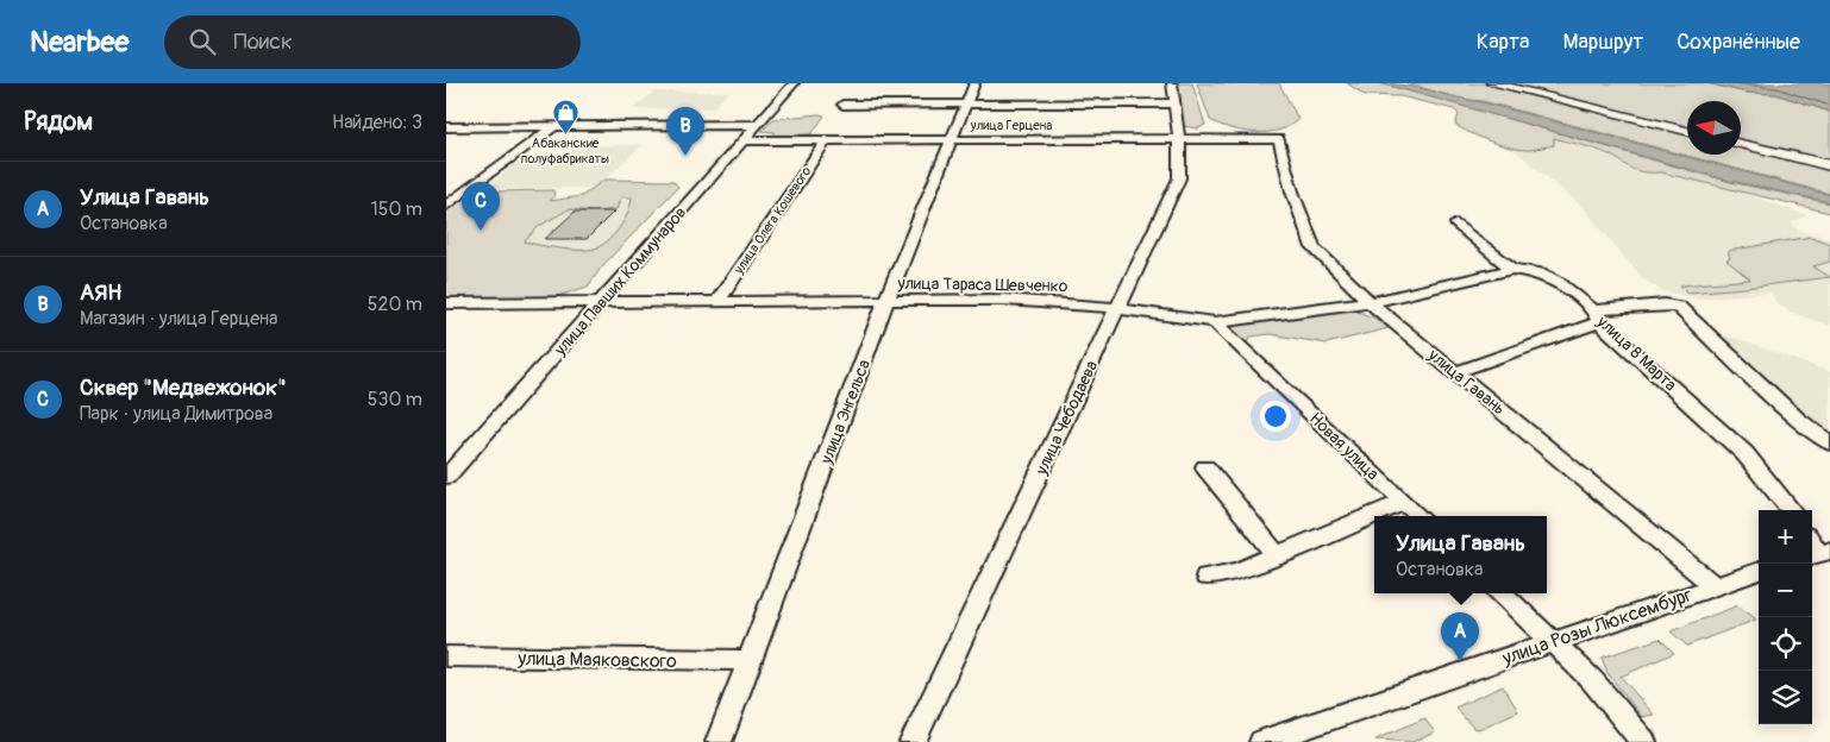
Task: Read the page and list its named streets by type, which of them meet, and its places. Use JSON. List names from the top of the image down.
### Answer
{
  "streets": {
    "street": [
      "улица Герцена",
      "улица Олега Кошевого",
      "улица Павших Коммунаров",
      "улица Тараса Шевченко",
      "улица 8 Марта",
      "улица Гавань",
      "улица Энгельса",
      "улица Чебодаева",
      "Новая улица",
      "улица Розы Люксембург",
      "улица Маяковского"
    ]
  },
  "crossings": [
    ["улица Герцена", "улица Олега Кошевого"],
    ["улица Герцена", "улица Павших Коммунаров"],
    ["улица Герцена", "улица Гавань"],
    ["улица Герцена", "улица Энгельса"],
    ["улица Герцена", "улица Чебодаева"],
    ["улица Олега Кошевого", "улица Тараса Шевченко"],
    ["улица Павших Коммунаров", "улица Тараса Шевченко"],
    ["улица Тараса Шевченко", "улица 8 Марта"],
    ["улица Тараса Шевченко", "улица Гавань"],
    ["улица Тараса Шевченко", "улица Энгельса"],
    ["улица Тараса Шевченко", "улица Чебодаева"],
    ["улица Тараса Шевченко", "Новая улица"],
    ["улица Гавань", "улица Розы Люксембург"],
    ["улица Энгельса", "улица Маяковского"]
  ],
  "places": {
    "shop": ["Абаканские полуфабрикаты"]
  },
  "north": "left",
  "page": {
    "header": "Nearbee",
    "search": "Поиск",
    "nav": ["Карта", "Маршрут", "Сохранённые"],
    "heading": ["Рядом", "Найдено: 3"],
    "pins": ["B", "C", "A"],
    "list": [
      {
        "mark": "A",
        "name": "Улица Гавань",
        "note": "Остановка",
        "value": "150 m"
      },
      {
        "mark": "B",
        "name": "АЯН",
        "note": "Магазин · улица Герцена",
        "value": "520 m"
      },
      {
        "mark": "C",
        "name": "Сквер \"Медвежонок\"",
        "note": "Парк · улица Димитрова",
        "value": "530 m"
      }
    ],
    "map_buttons": ["+", "−"],
    "popup": ["Улица Гавань", "Остановка"]
  }
}
